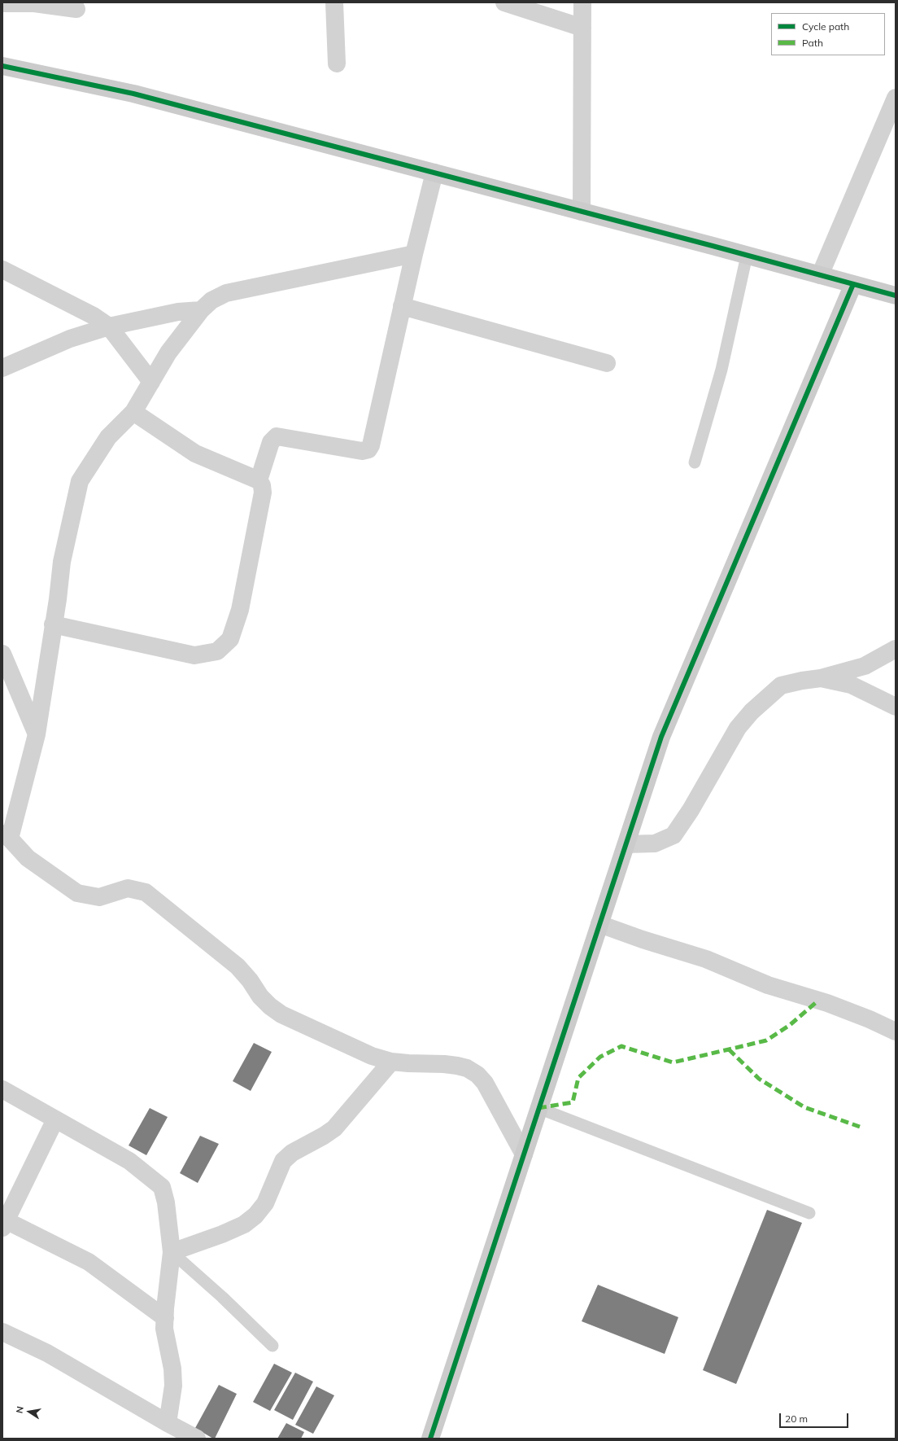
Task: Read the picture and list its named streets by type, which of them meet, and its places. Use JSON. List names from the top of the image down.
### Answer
{
  "legend": ["Cycle path", "Path"],
  "scale_bar": "20 m",
  "north": "left"
}
